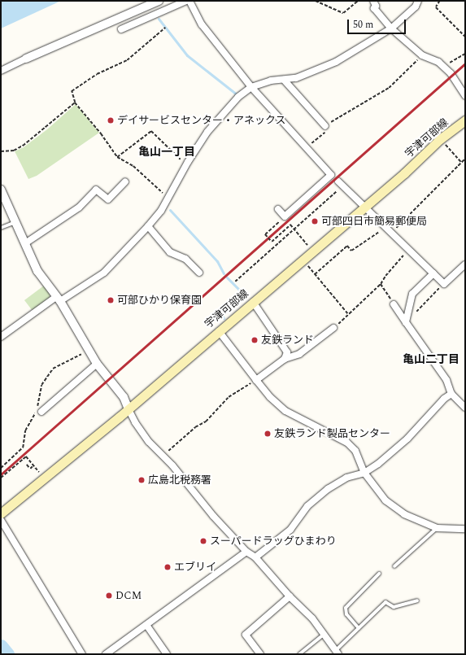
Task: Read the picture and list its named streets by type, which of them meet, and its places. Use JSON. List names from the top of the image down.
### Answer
{
  "streets": {
    "main road": ["宇津可部線"]
  },
  "districts": ["亀山一丁目", "亀山二丁目"],
  "places": [
    "デイサービスセンター・アネックス",
    "可部四日市簡易郵便局",
    "可部ひかり保育園",
    "友鉄ランド",
    "友鉄ランド製品センター",
    "広島北税務署",
    "スーパードラッグひまわり",
    "エブリイ",
    "DCM"
  ],
  "scale_bar": "50 m"
}
